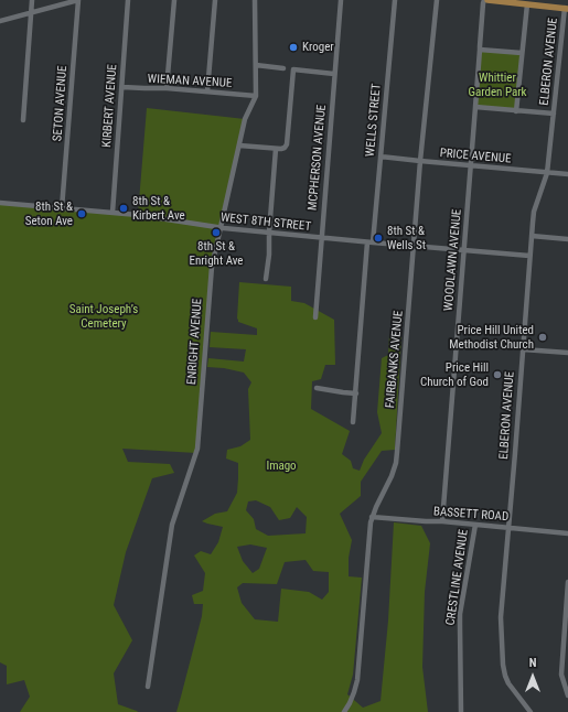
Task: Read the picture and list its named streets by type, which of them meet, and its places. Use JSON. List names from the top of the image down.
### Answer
{
  "streets": {
    "street": [
      "ELBERON AVENUE",
      "WIEMAN AVENUE",
      "SETON AVENUE",
      "KIRBERT AVENUE",
      "WELLS STREET",
      "PRICE AVENUE",
      "MCPHERSON AVENUE",
      "WEST 8TH STREET",
      "WOODLAWN AVENUE",
      "ENRIGHT AVENUE",
      "FAIRBANKS AVENUE",
      "BASSETT ROAD",
      "CRESTLINE AVENUE"
    ]
  },
  "crossings": [
    ["ELBERON AVENUE", "PRICE AVENUE"],
    ["ELBERON AVENUE", "WEST 8TH STREET"],
    ["ELBERON AVENUE", "BASSETT ROAD"],
    ["WIEMAN AVENUE", "KIRBERT AVENUE"],
    ["WIEMAN AVENUE", "ENRIGHT AVENUE"],
    ["SETON AVENUE", "WEST 8TH STREET"],
    ["KIRBERT AVENUE", "WEST 8TH STREET"],
    ["WELLS STREET", "PRICE AVENUE"],
    ["WELLS STREET", "WEST 8TH STREET"],
    ["PRICE AVENUE", "WOODLAWN AVENUE"],
    ["PRICE AVENUE", "FAIRBANKS AVENUE"],
    ["MCPHERSON AVENUE", "WEST 8TH STREET"],
    ["WEST 8TH STREET", "ENRIGHT AVENUE"],
    ["WOODLAWN AVENUE", "BASSETT ROAD"],
    ["FAIRBANKS AVENUE", "BASSETT ROAD"],
    ["BASSETT ROAD", "CRESTLINE AVENUE"]
  ],
  "parks": ["Whittier Garden Park", "Saint Joseph’s Cemetery", "Imago"],
  "places": [
    "Kroger",
    "8th St & Kirbert Ave",
    "8th St & Seton Ave",
    "8th St & Enright Ave",
    "8th St & Wells St",
    "Price Hill United Methodist Church",
    "Price Hill Church of God"
  ],
  "north": "top"
}
